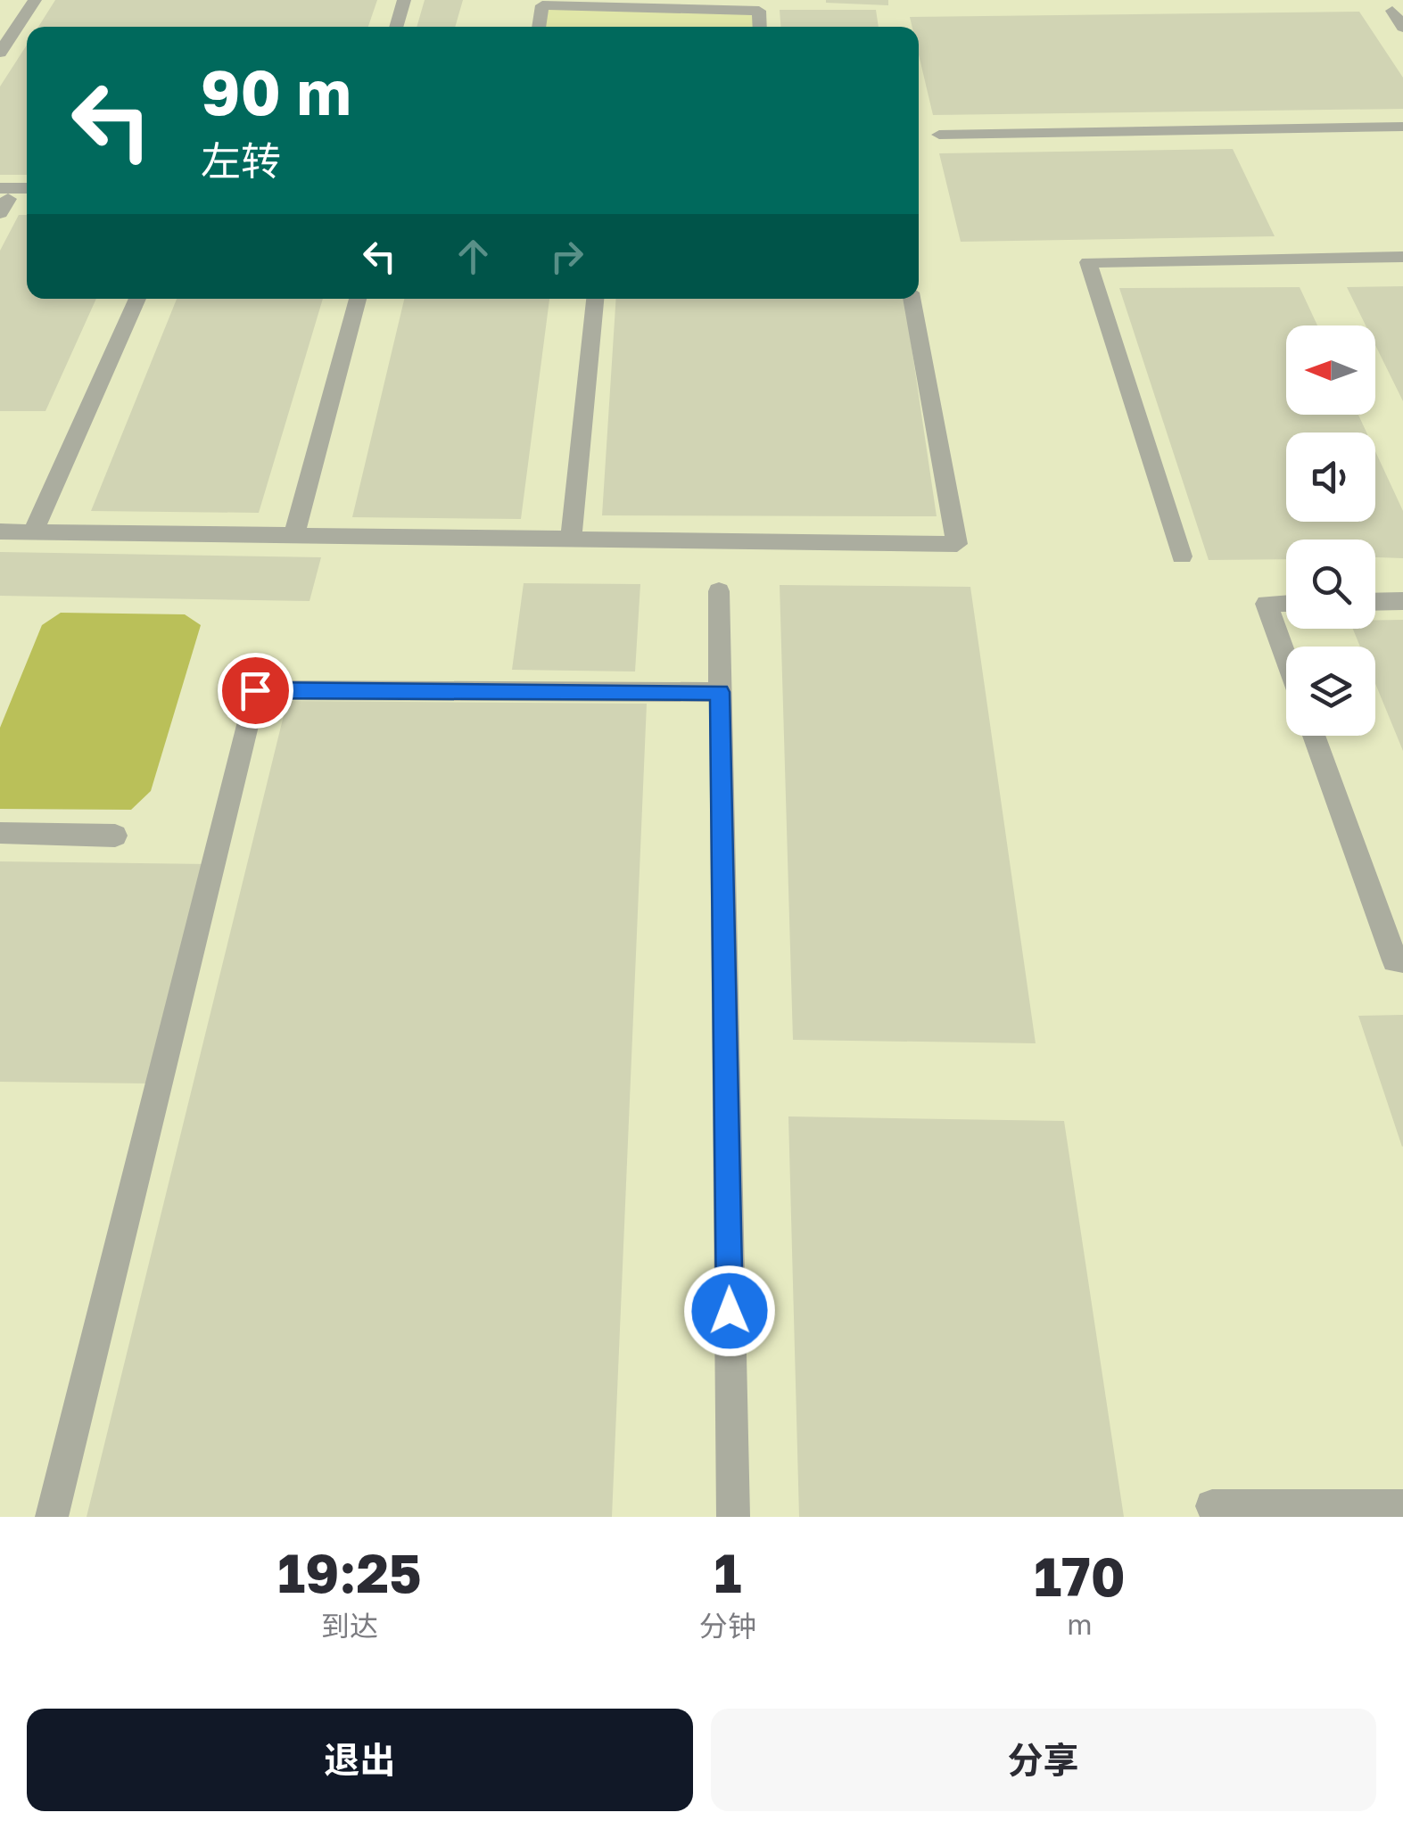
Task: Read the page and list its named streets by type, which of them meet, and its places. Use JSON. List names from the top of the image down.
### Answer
{
  "north": "left",
  "page": {
    "turn": ["90 m", "左转"],
    "eta": [
      "19:25",
      "到达",
      "1",
      "分钟",
      "170",
      "m"
    ],
    "buttons": ["退出", "分享"]
  }
}
